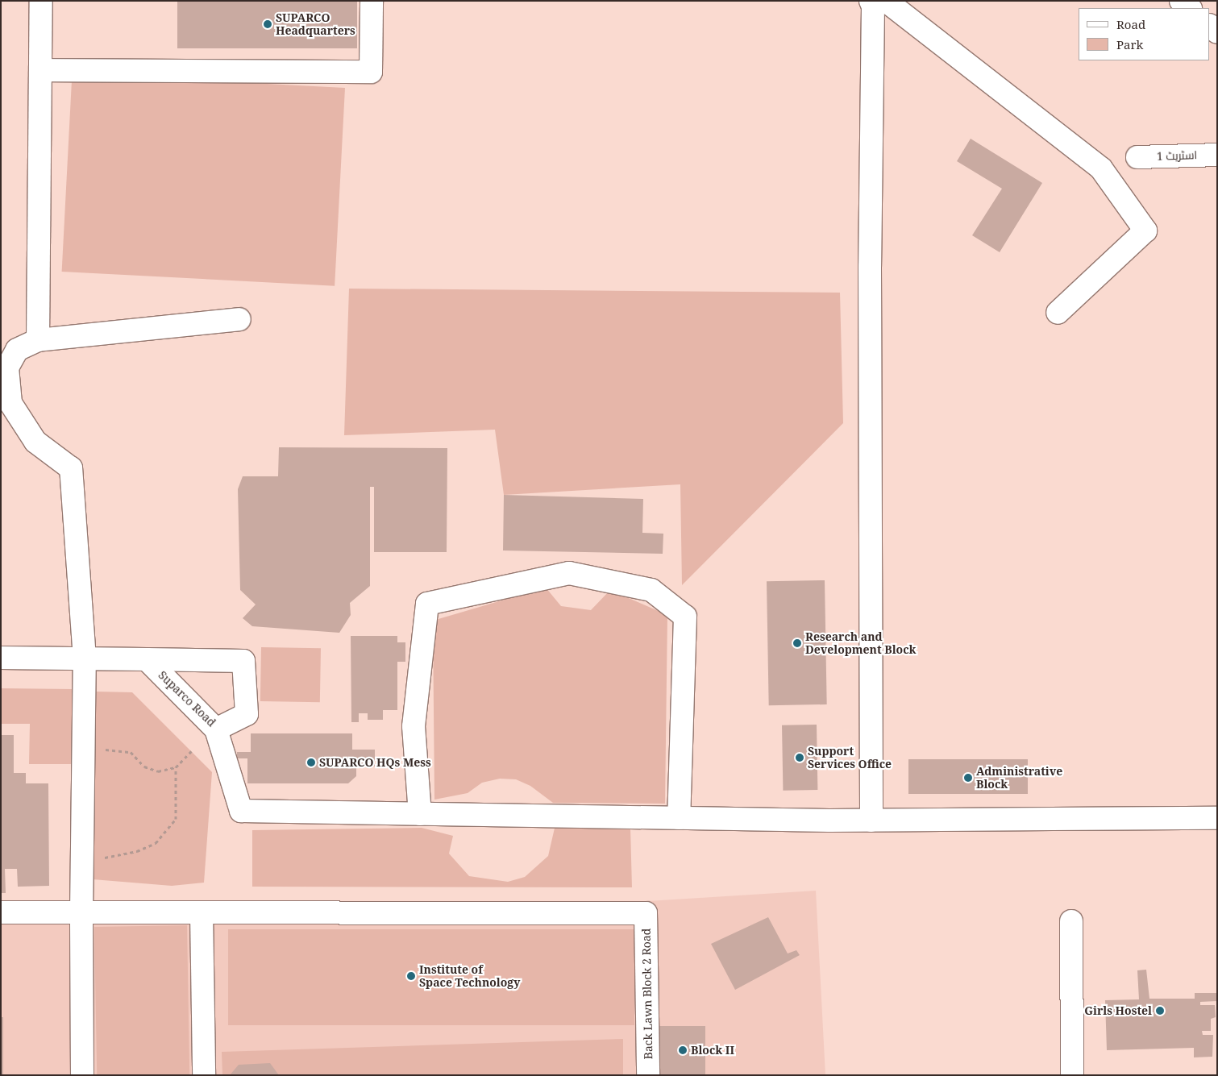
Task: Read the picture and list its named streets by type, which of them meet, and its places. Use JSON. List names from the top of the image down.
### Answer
{
  "streets": {
    "street": ["اسٹریٹ 1", "Suparco Road", "Back Lawn Block 2 Road"]
  },
  "places": [
    "SUPARCO Headquarters",
    "Research and Development Block",
    "Support Services Office",
    "SUPARCO HQs Mess",
    "Administrative Block",
    "Institute of Space Technology",
    "Girls Hostel",
    "Block II"
  ],
  "legend": ["Road", "Park"]
}
